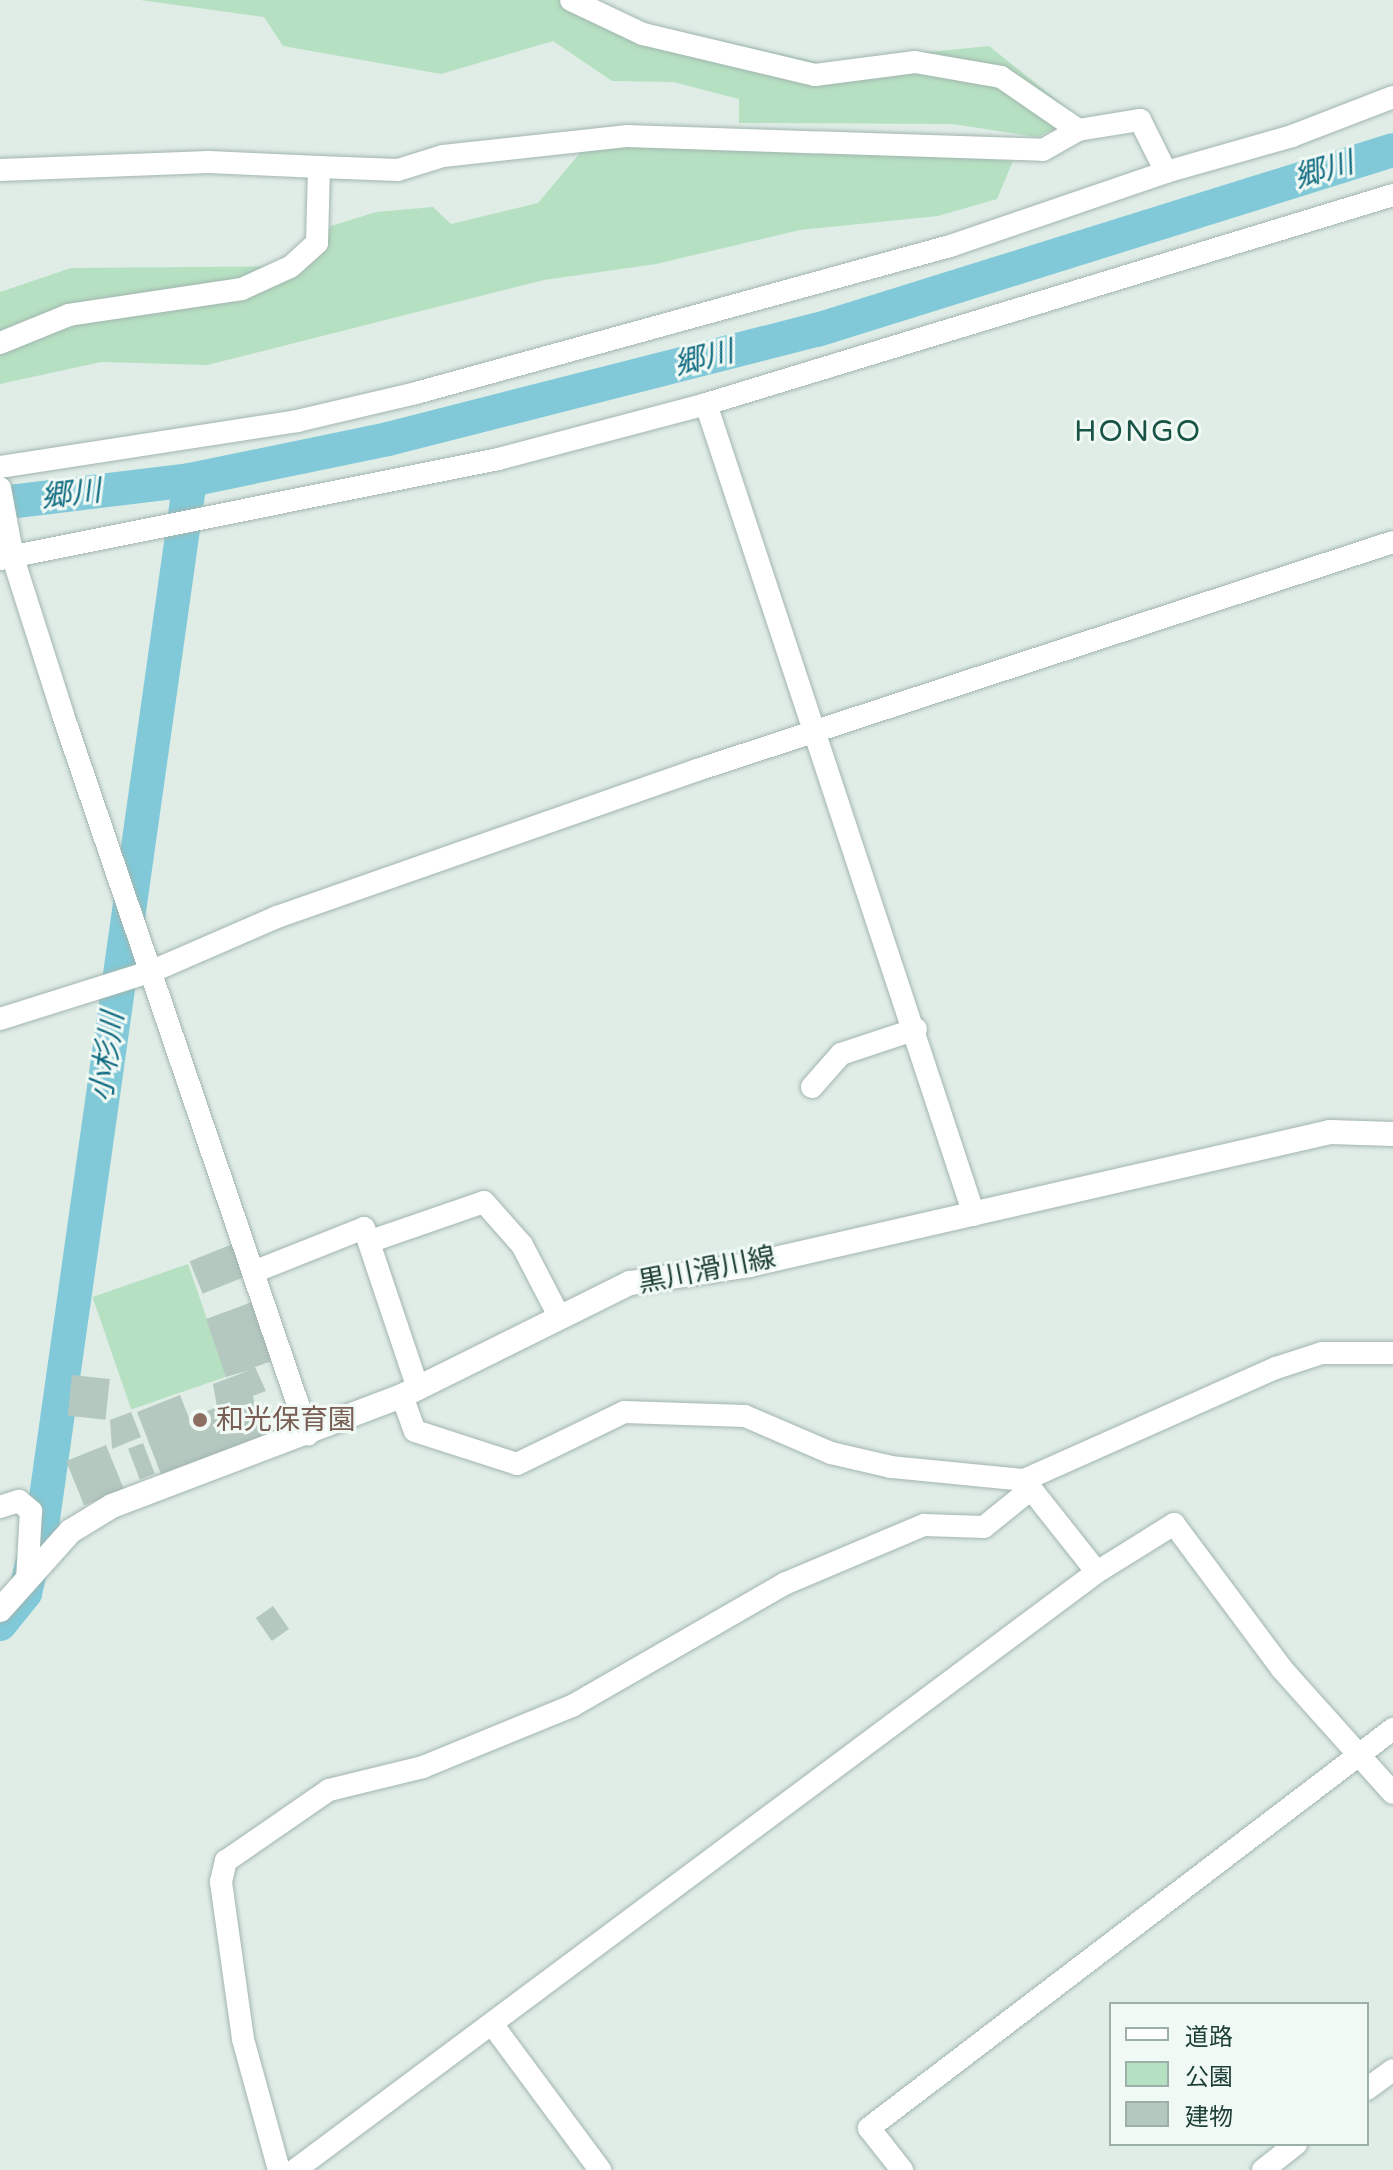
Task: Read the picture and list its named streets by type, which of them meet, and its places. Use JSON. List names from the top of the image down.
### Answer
{
  "streets": {
    "main road": ["黒川滑川線"]
  },
  "districts": ["HONGO"],
  "water": ["郷川", "小杉川"],
  "places": ["和光保育園"],
  "legend": ["道路", "公園", "建物"]
}
